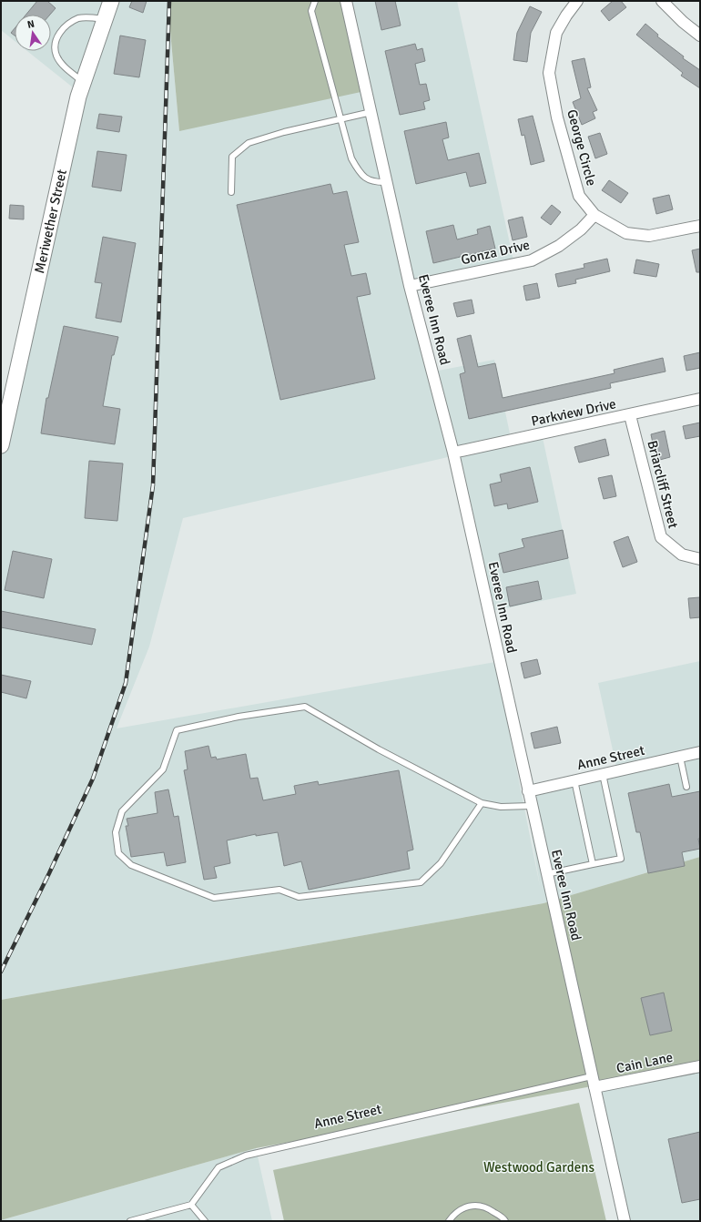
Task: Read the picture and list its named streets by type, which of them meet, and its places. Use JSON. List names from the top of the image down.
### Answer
{
  "streets": {
    "street": [
      "George Circle",
      "Meriwether Street",
      "Gonza Drive",
      "Everee Inn Road",
      "Parkview Drive",
      "Briarcliff Street",
      "Anne Street",
      "Cain Lane"
    ]
  },
  "crossings": [
    ["George Circle", "Gonza Drive"],
    ["Gonza Drive", "Everee Inn Road"],
    ["Everee Inn Road", "Parkview Drive"],
    ["Everee Inn Road", "Anne Street"],
    ["Everee Inn Road", "Cain Lane"],
    ["Parkview Drive", "Briarcliff Street"]
  ],
  "parks": ["Westwood Gardens"],
  "north": "top"
}
